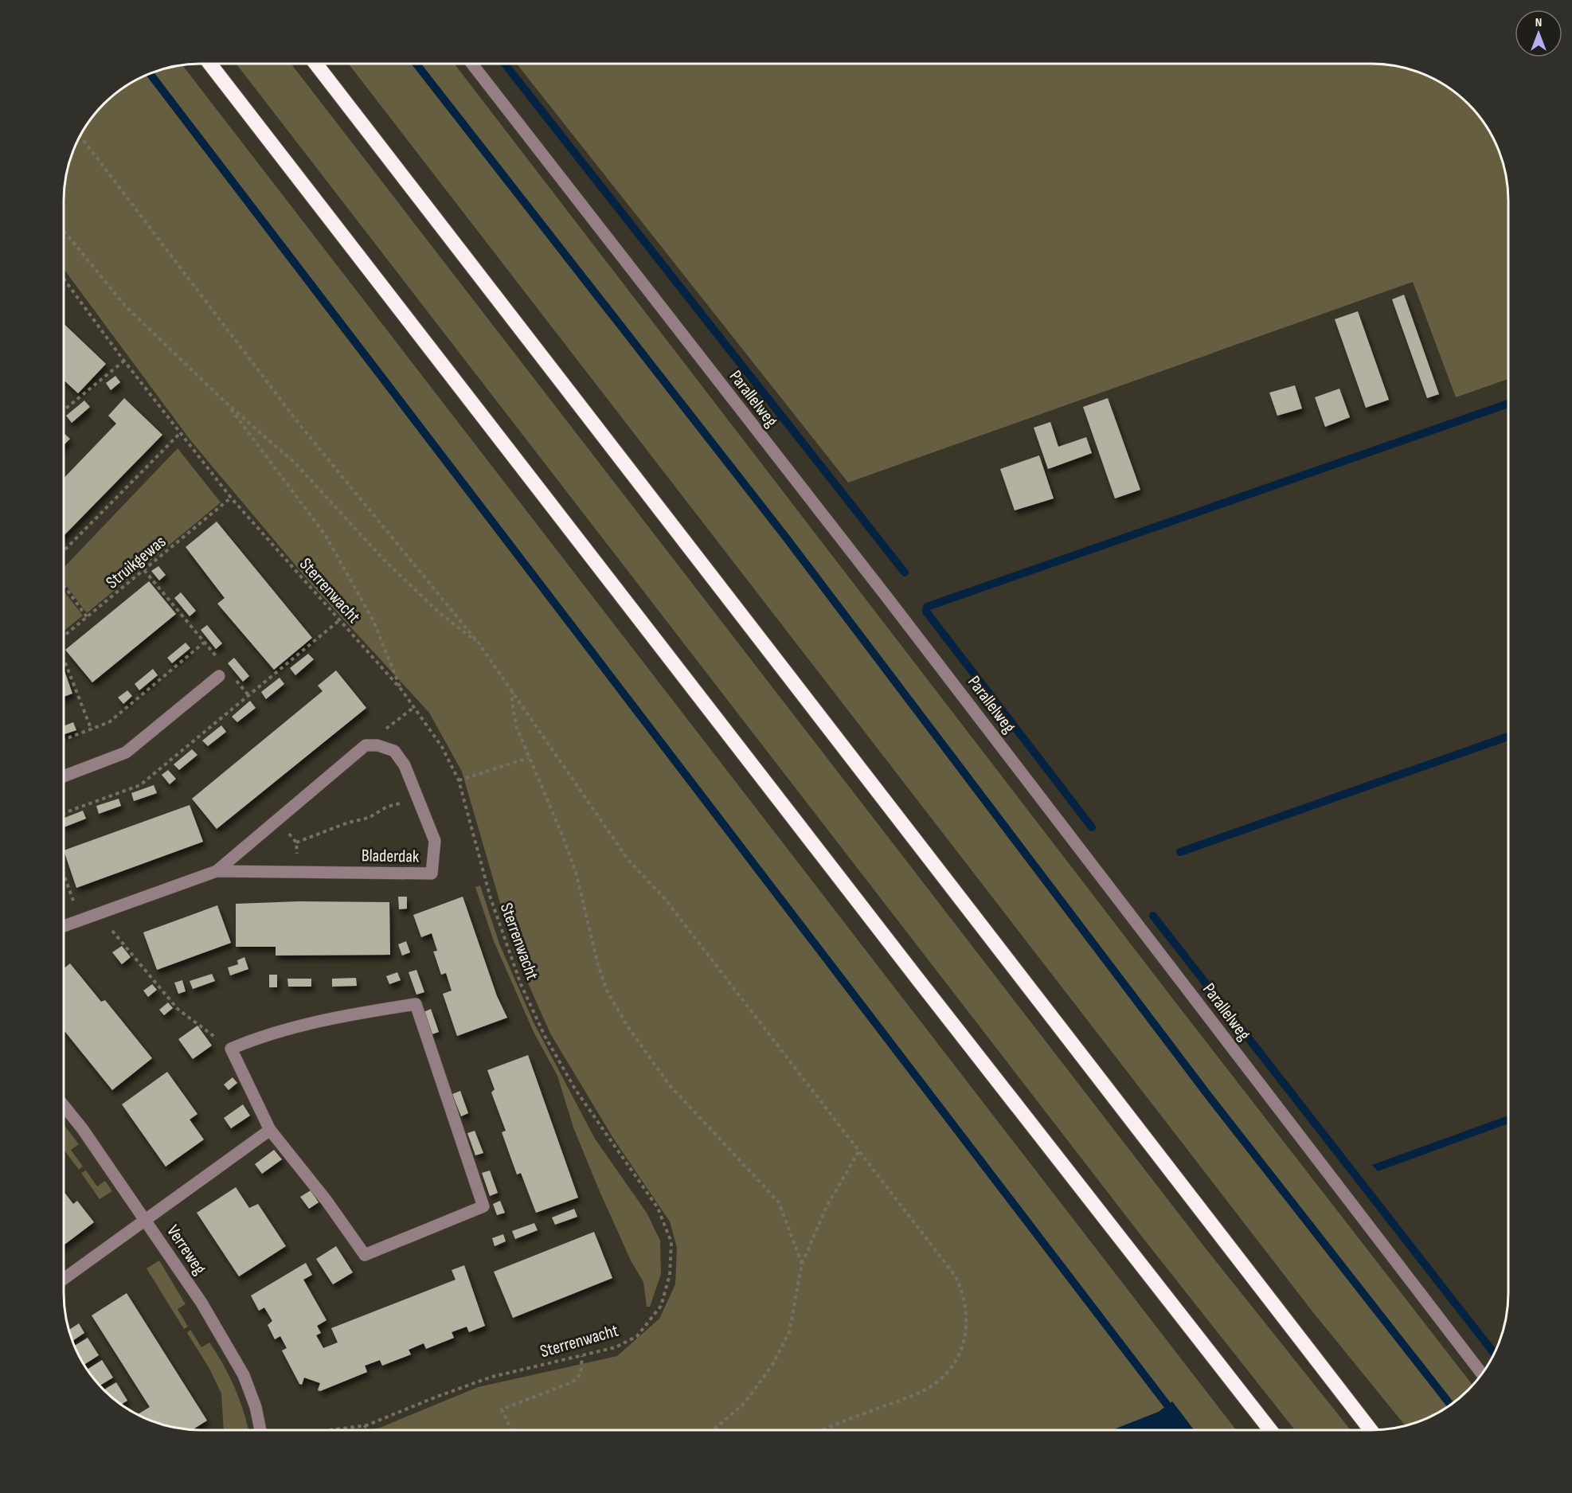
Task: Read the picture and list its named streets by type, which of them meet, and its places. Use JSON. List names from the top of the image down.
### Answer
{
  "streets": {
    "street": ["Parallelweg", "Bladerdak", "Verreweg"],
    "path": ["Struikgewas", "Sterrenwacht"]
  },
  "crossings": [
    ["Struikgewas", "Sterrenwacht"]
  ],
  "north": "top"
}
